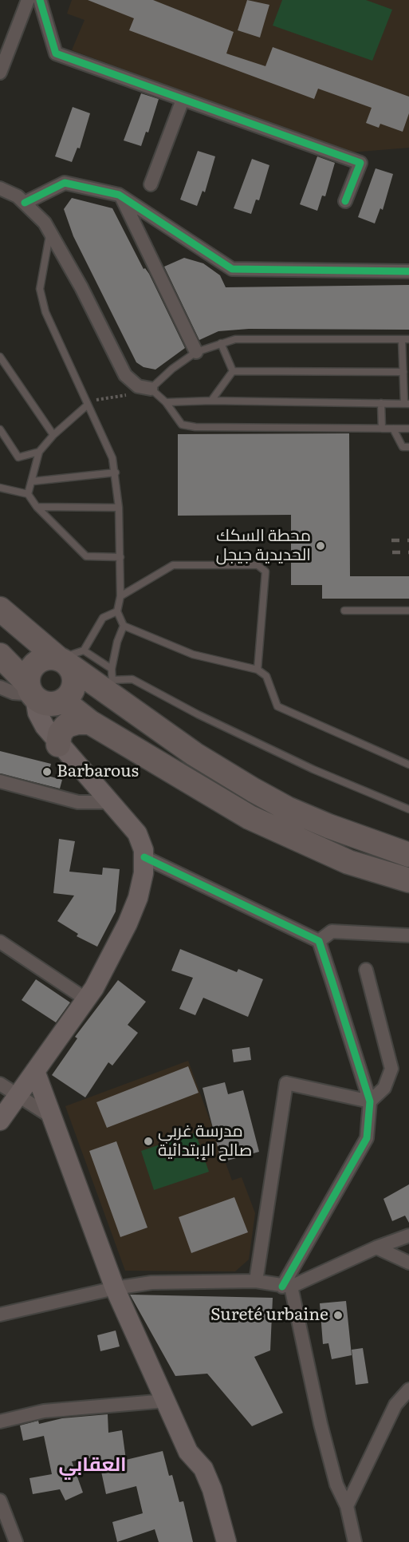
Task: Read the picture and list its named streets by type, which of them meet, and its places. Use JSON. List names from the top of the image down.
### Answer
{
  "districts": ["العقابي"],
  "places": [
    "محطة السكك الحديدية جيجل",
    "Barbarous",
    "مدرسة غربي صالح الإبتدائية",
    "Sureté urbaine"
  ]
}
